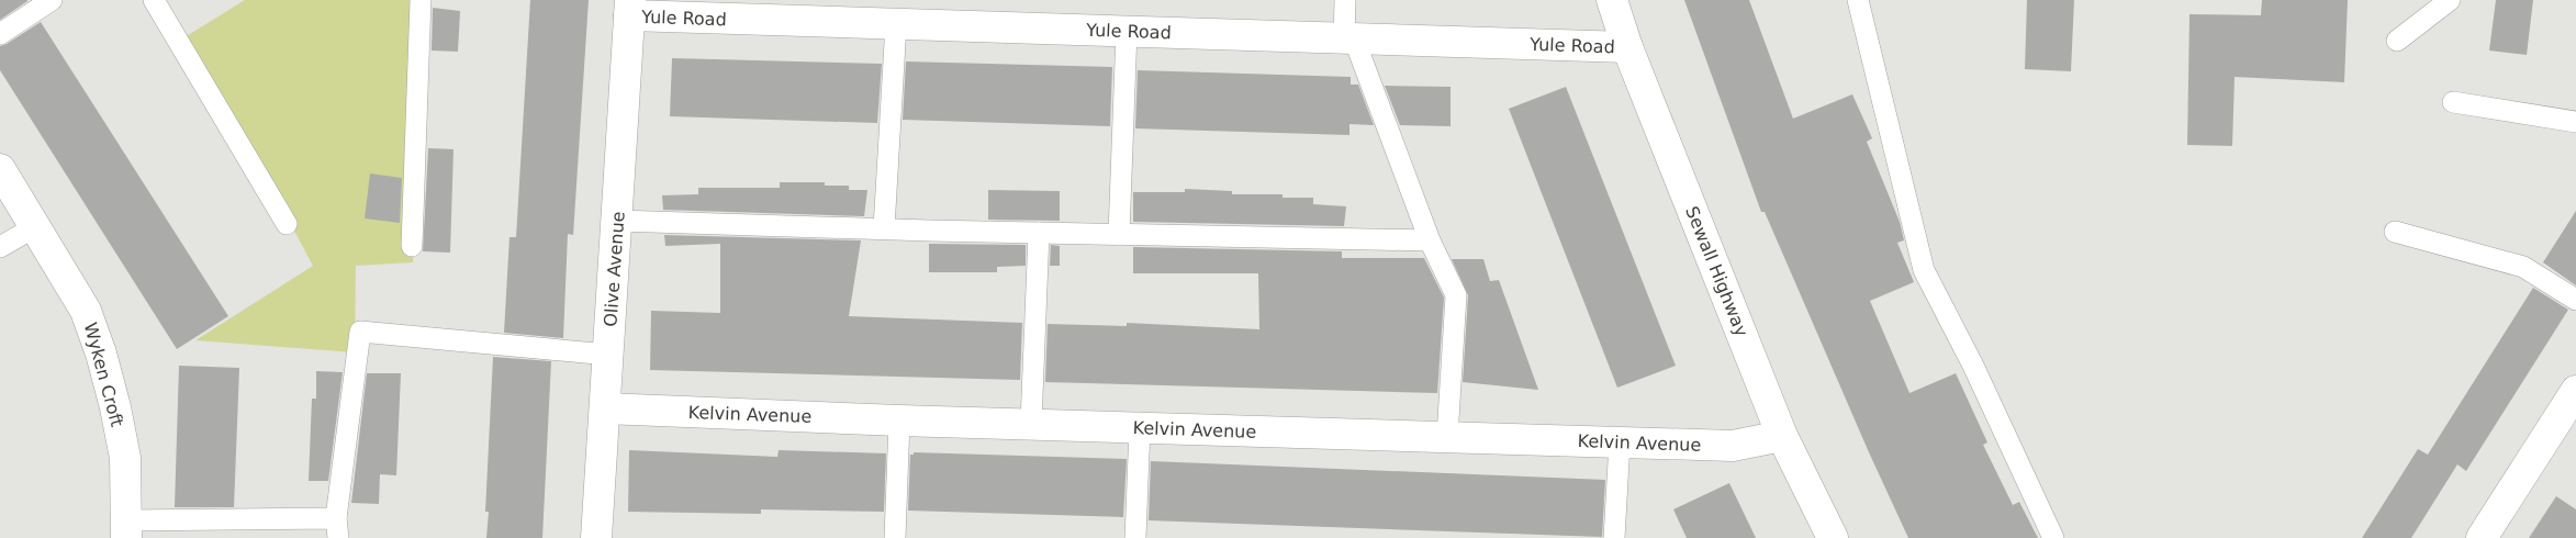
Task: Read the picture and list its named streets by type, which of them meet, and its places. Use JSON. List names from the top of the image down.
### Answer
{
  "streets": {
    "street": [
      "Yule Road",
      "Olive Avenue",
      "Sewall Highway",
      "Wyken Croft",
      "Kelvin Avenue"
    ]
  },
  "crossings": [
    ["Yule Road", "Olive Avenue"],
    ["Yule Road", "Sewall Highway"],
    ["Olive Avenue", "Kelvin Avenue"],
    ["Sewall Highway", "Kelvin Avenue"]
  ]
}
